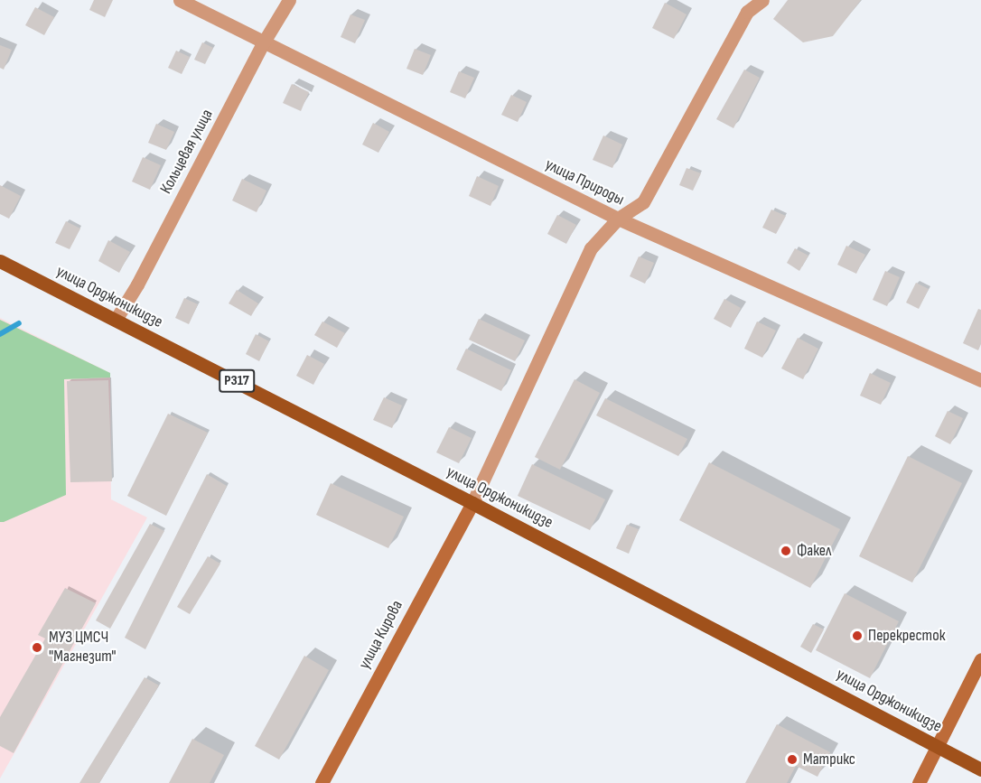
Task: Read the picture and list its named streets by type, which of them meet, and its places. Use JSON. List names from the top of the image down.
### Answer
{
  "streets": {
    "main road": ["улица Орджоникидзе", "Р317", "улица Кирова"],
    "street": ["Кольцевая улица", "улица Природы"]
  },
  "crossings": [
    ["Кольцевая улица", "улица Природы"],
    ["Кольцевая улица", "улица Орджоникидзе"],
    ["улица Орджоникидзе", "улица Кирова"]
  ],
  "places": [
    "Факел",
    "Перекресток",
    "МУЗ ЦМСЧ \"Магнезит\"",
    "Матрикс"
  ]
}
